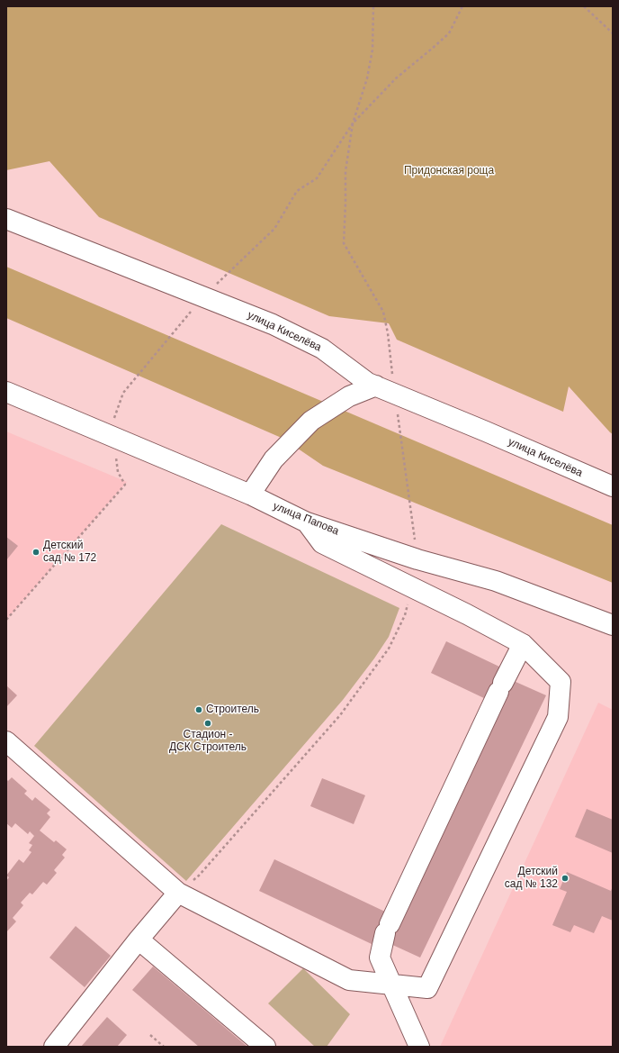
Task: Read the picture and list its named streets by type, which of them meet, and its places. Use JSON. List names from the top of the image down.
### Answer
{
  "streets": {
    "street": ["улица Киселёва", "улица Папова"]
  },
  "parks": ["Придонская роща"],
  "places": [
    "Детский сад № 172",
    "Строитель",
    "Стадион - ДСК Строитель",
    "Детский сад № 132"
  ]
}
